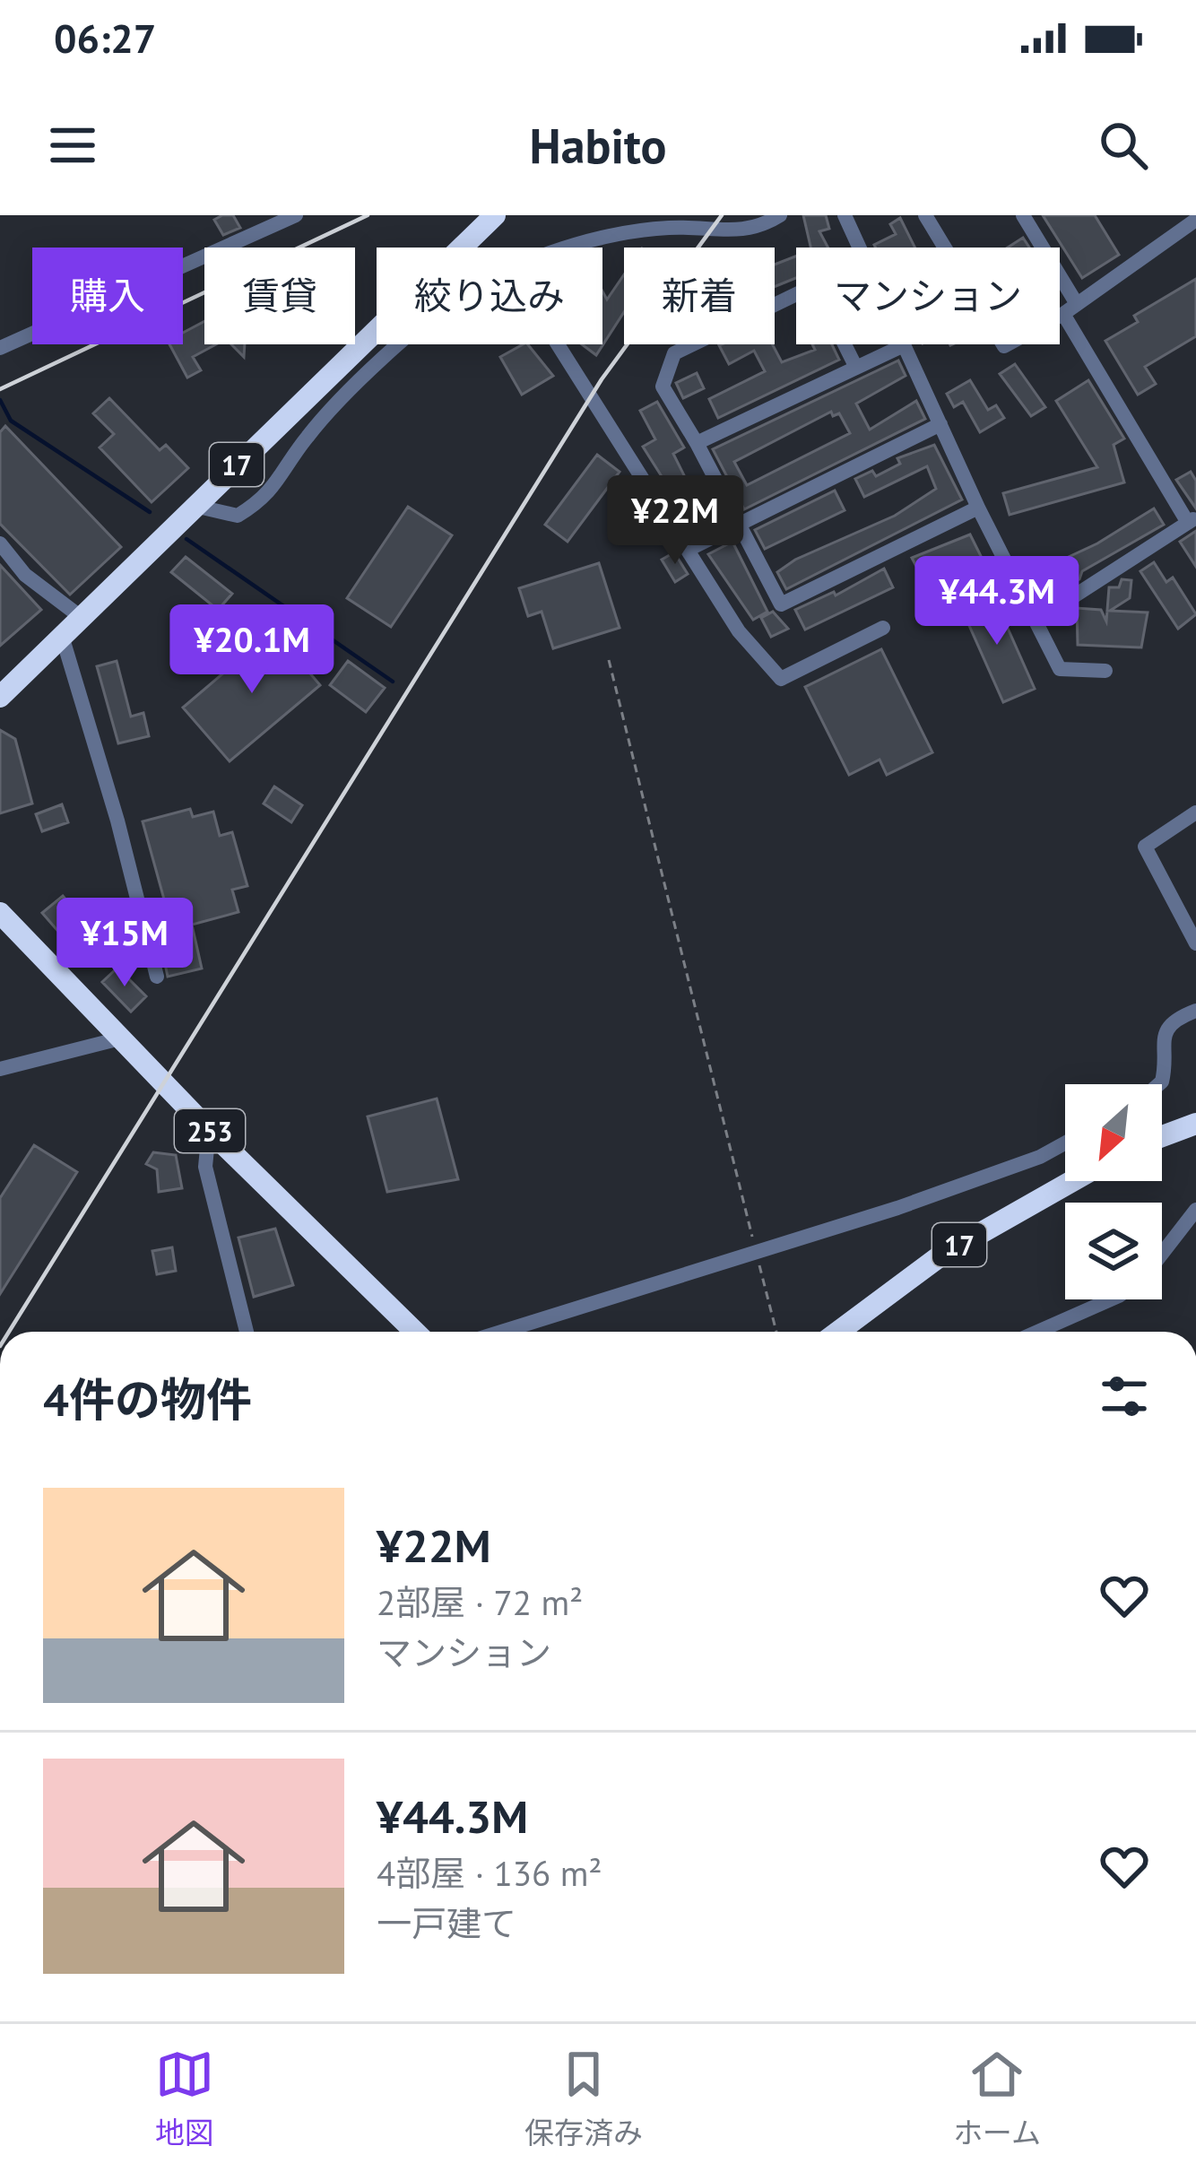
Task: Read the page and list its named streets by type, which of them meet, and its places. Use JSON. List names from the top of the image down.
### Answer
{
  "streets": {
    "highway": ["17", "253"]
  },
  "north": "bottom left",
  "page": {
    "status": "06:27",
    "header": "Habito",
    "chip": [
      "購入",
      "賃貸",
      "絞り込み",
      "新着",
      "マンション"
    ],
    "price": [
      "¥22M",
      "¥44.3M",
      "¥20.1M",
      "¥15M"
    ],
    "heading": "4件の物件",
    "list": [
      {
        "name": "¥22M",
        "note": "2部屋 · 72 m² · マンション"
      },
      {
        "name": "¥44.3M",
        "note": "4部屋 · 136 m² · 一戸建て"
      }
    ],
    "tabs": ["地図", "保存済み", "ホーム"]
  }
}
